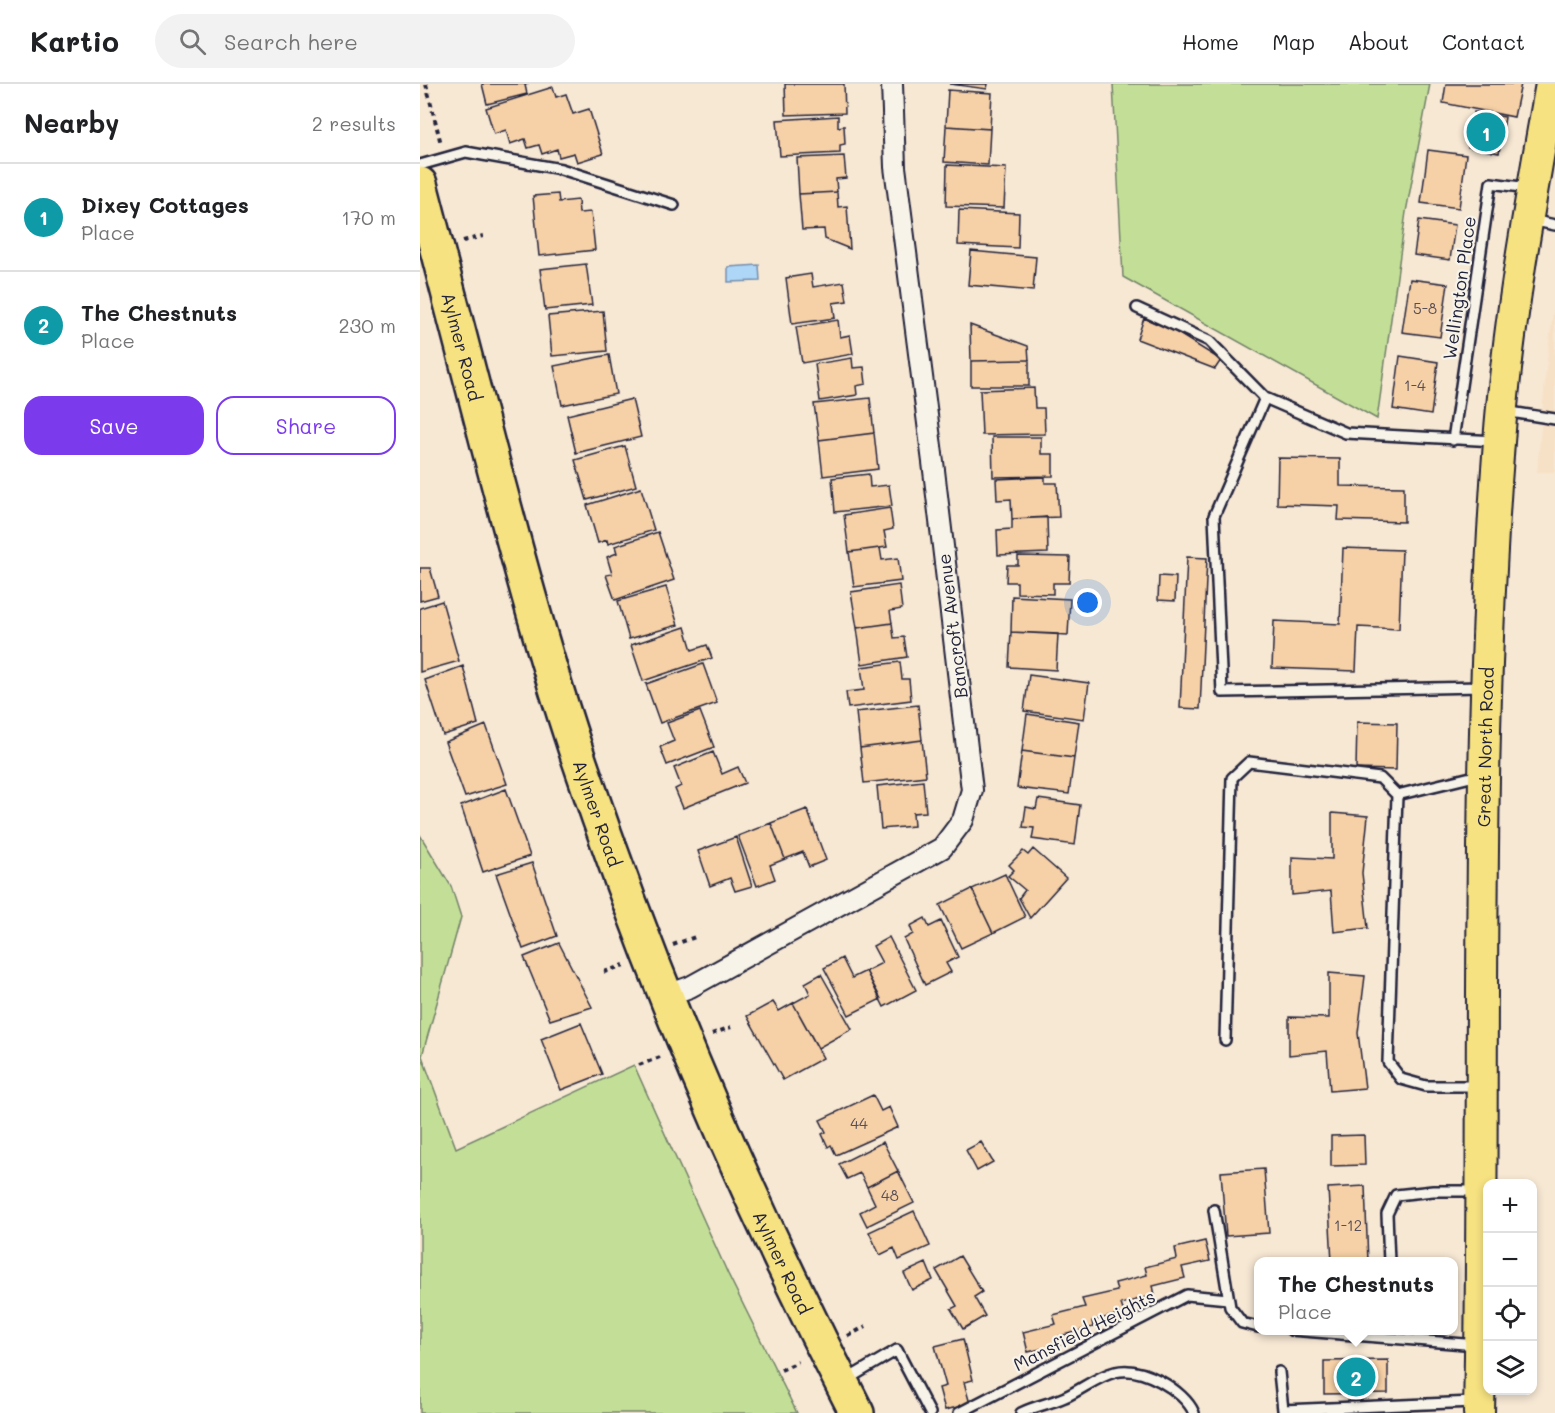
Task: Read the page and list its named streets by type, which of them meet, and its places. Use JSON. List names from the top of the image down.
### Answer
{
  "streets": {
    "highway": ["Aylmer Road"],
    "main road": ["Great North Road"],
    "street": ["Bancroft Avenue"],
    "lane": ["Wellington Place", "Mansfield Heights"]
  },
  "crossings": [
    ["Wellington Place", "Great North Road"],
    ["Aylmer Road", "Bancroft Avenue"]
  ],
  "house_numbers": [
    "5-8",
    "1-4",
    "44",
    "48",
    "1-12"
  ],
  "page": {
    "header": "Kartio",
    "search": "Search here",
    "nav": [
      "Home",
      "Map",
      "About",
      "Contact"
    ],
    "heading": ["Nearby", "2 results"],
    "pins": ["1", "2"],
    "list": [
      {
        "mark": "1",
        "name": "Dixey Cottages",
        "note": "Place",
        "value": "170 m"
      },
      {
        "mark": "2",
        "name": "The Chestnuts",
        "note": "Place",
        "value": "230 m"
      }
    ],
    "buttons": ["Save", "Share"],
    "map_buttons": ["+", "−"],
    "popup": ["The Chestnuts", "Place"]
  }
}
